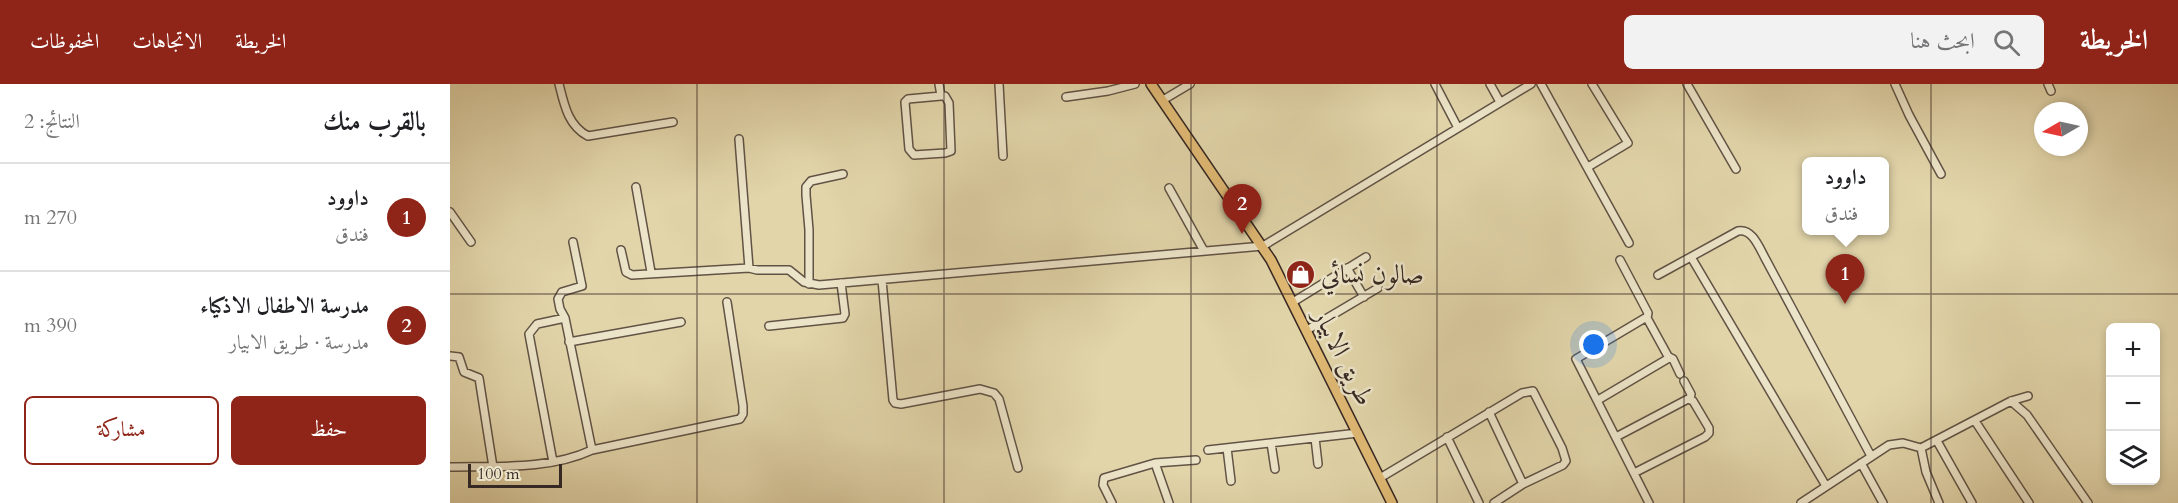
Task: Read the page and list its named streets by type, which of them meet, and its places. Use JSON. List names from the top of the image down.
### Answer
{
  "streets": {
    "main road": ["طريق الابيار"]
  },
  "places": {
    "shop": ["صالون نسائي"]
  },
  "scale_bar": "100 m",
  "north": "left",
  "page": {
    "header": "الخريطة",
    "search": "ابحث هنا",
    "nav": ["الخريطة", "الاتجاهات", "المحفوظات"],
    "heading": ["بالقرب منك", "النتائج: 2"],
    "popup": ["داوود", "فندق"],
    "list": [
      {
        "mark": "1",
        "name": "داوود",
        "note": "فندق",
        "value": "270 m"
      },
      {
        "mark": "2",
        "name": "مدرسة الاطفال الاذكياء",
        "note": "مدرسة · طريق الابيار",
        "value": "390 m"
      }
    ],
    "pins": ["2", "1"],
    "map_buttons": ["+", "−"],
    "buttons": ["حفظ", "مشاركة"],
    "scale": "100 m"
  }
}
